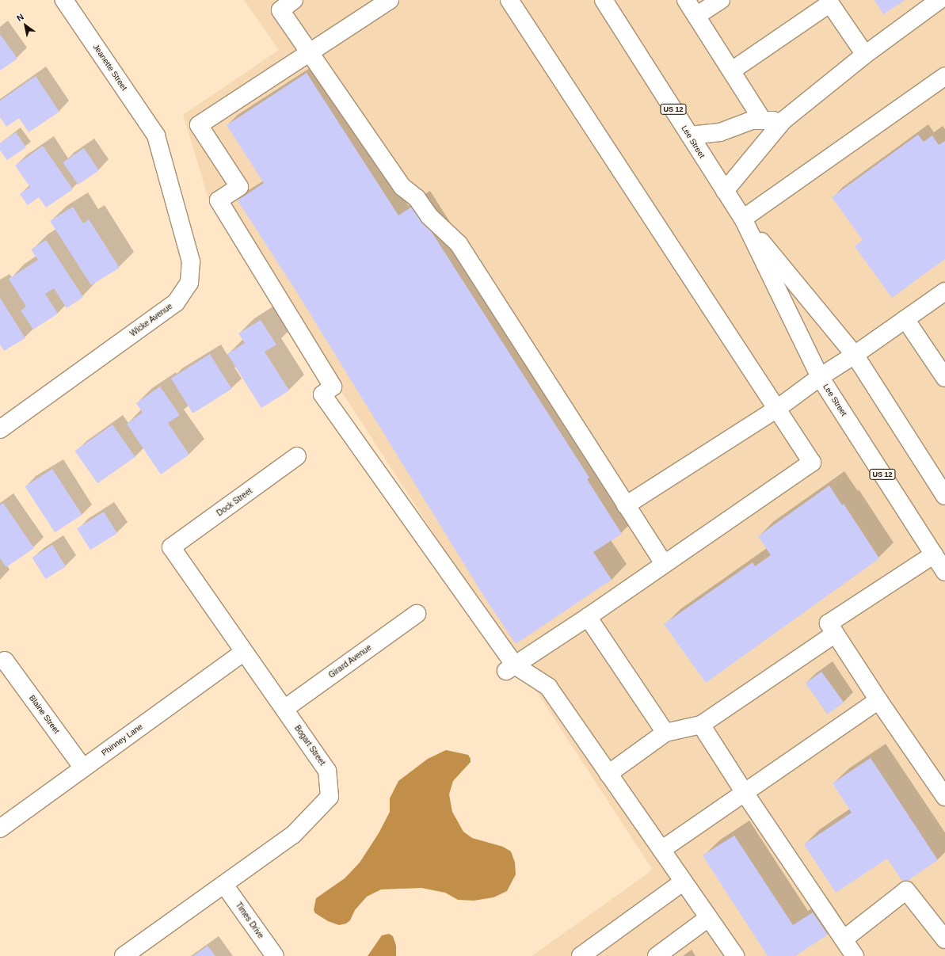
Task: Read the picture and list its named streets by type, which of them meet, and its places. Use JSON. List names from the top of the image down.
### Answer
{
  "streets": {
    "street": [
      "Jeanette Street",
      "US 12",
      "Lee Street",
      "Wicke Avenue",
      "Dock Street",
      "Girard Avenue",
      "Blaine Street",
      "Phinney Lane",
      "Bogart Street",
      "Times Drive"
    ]
  },
  "crossings": [
    ["Jeanette Street", "Wicke Avenue"],
    ["Dock Street", "Bogart Street"],
    ["Girard Avenue", "Bogart Street"],
    ["Blaine Street", "Phinney Lane"],
    ["Phinney Lane", "Bogart Street"],
    ["Bogart Street", "Times Drive"]
  ],
  "north": "top left"
}
